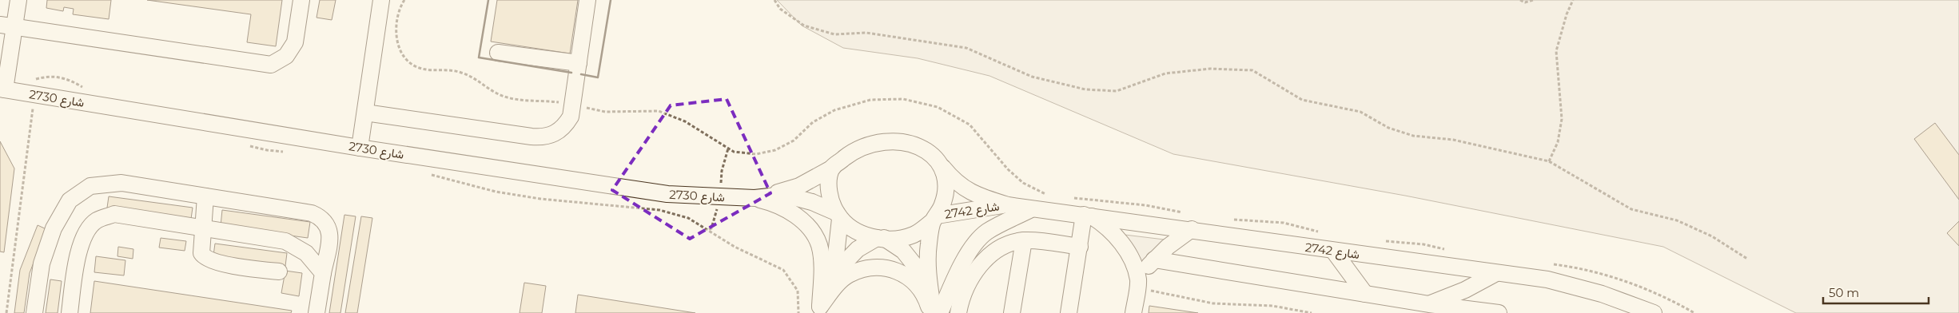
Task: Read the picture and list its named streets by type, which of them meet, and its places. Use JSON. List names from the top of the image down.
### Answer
{
  "streets": {
    "street": ["شارع 2730", "شارع 2742"]
  },
  "crossings": [
    ["شارع 2730", "شارع 2742"]
  ],
  "scale_bar": "50 m"
}
